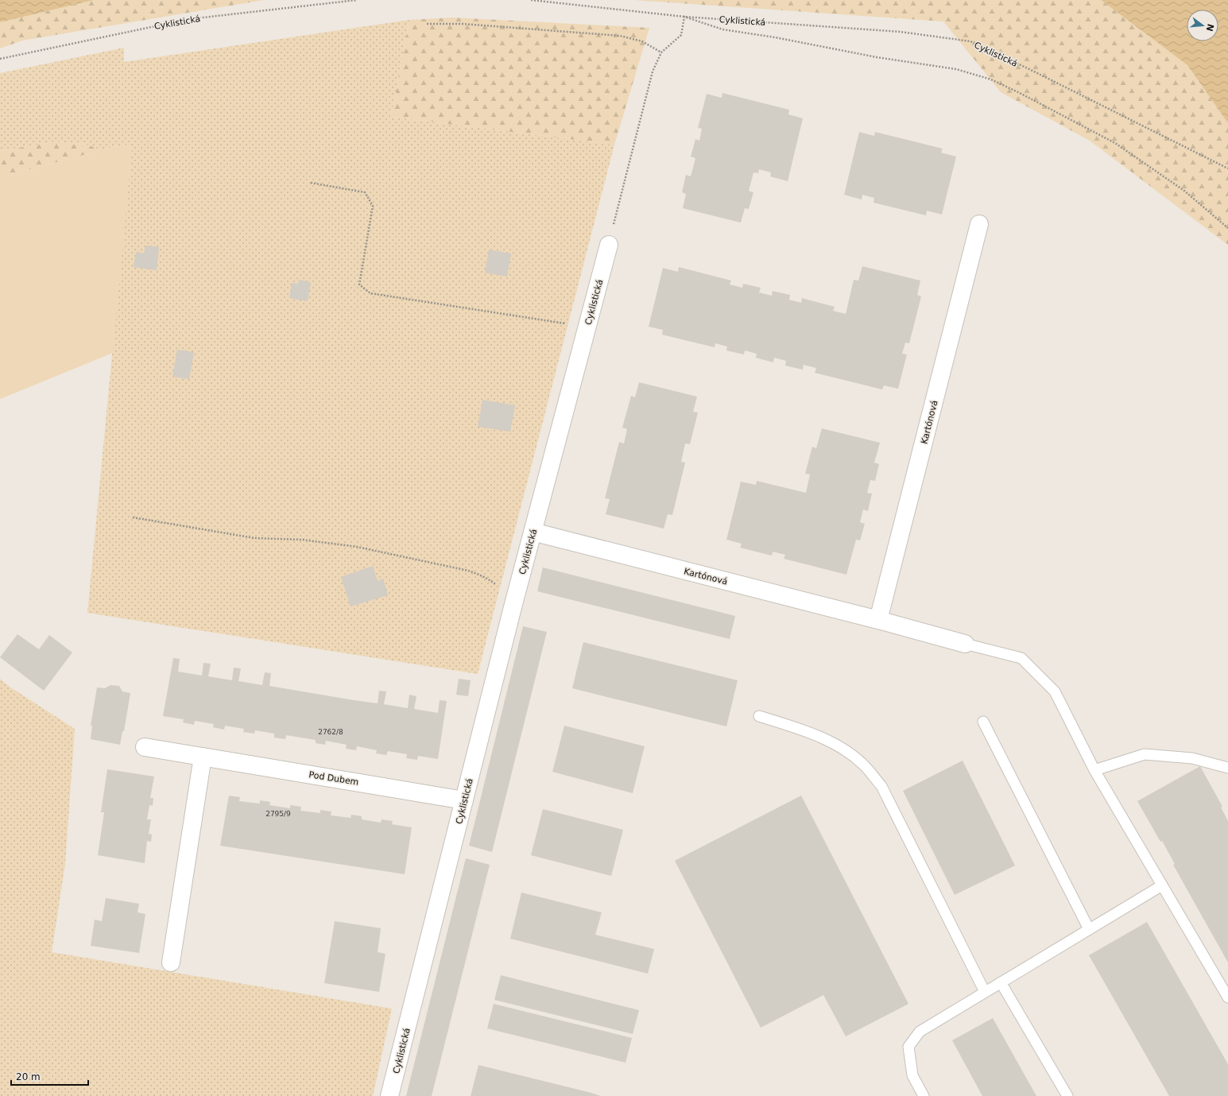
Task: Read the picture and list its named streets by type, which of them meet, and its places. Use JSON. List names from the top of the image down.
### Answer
{
  "streets": {
    "street": ["Cyklistická", "Kartónová", "Pod Dubem"]
  },
  "crossings": [
    ["Cyklistická", "Kartónová"],
    ["Cyklistická", "Pod Dubem"]
  ],
  "house_numbers": ["2762/8", "2795/9"],
  "scale_bar": "20 m",
  "north": "right"
}
